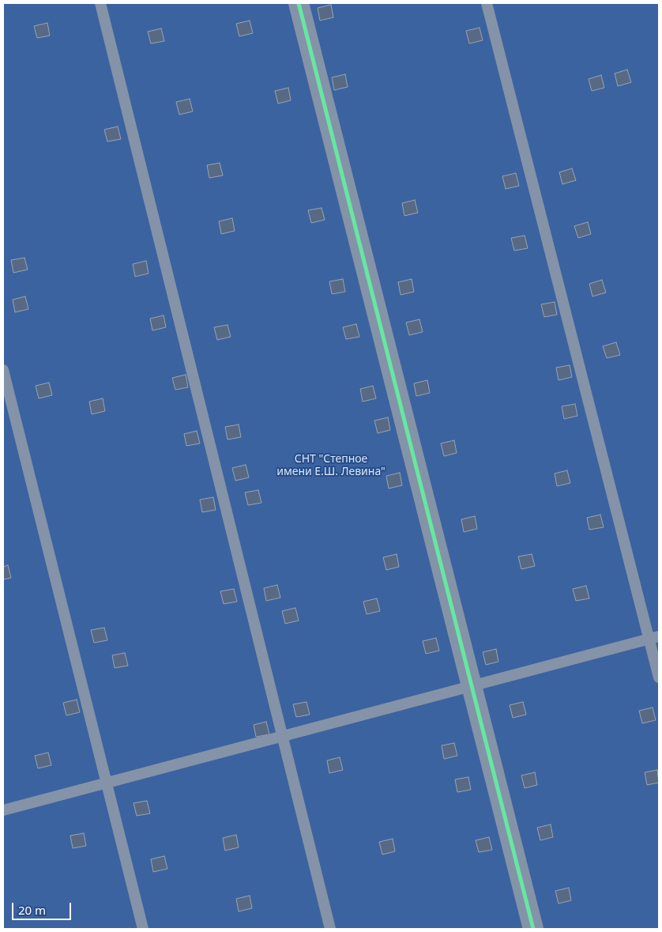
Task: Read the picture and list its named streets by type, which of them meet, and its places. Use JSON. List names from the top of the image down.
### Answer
{
  "parks": ["СНТ \"Степное имени Е.Ш. Левина\""],
  "scale_bar": "20 m"
}
